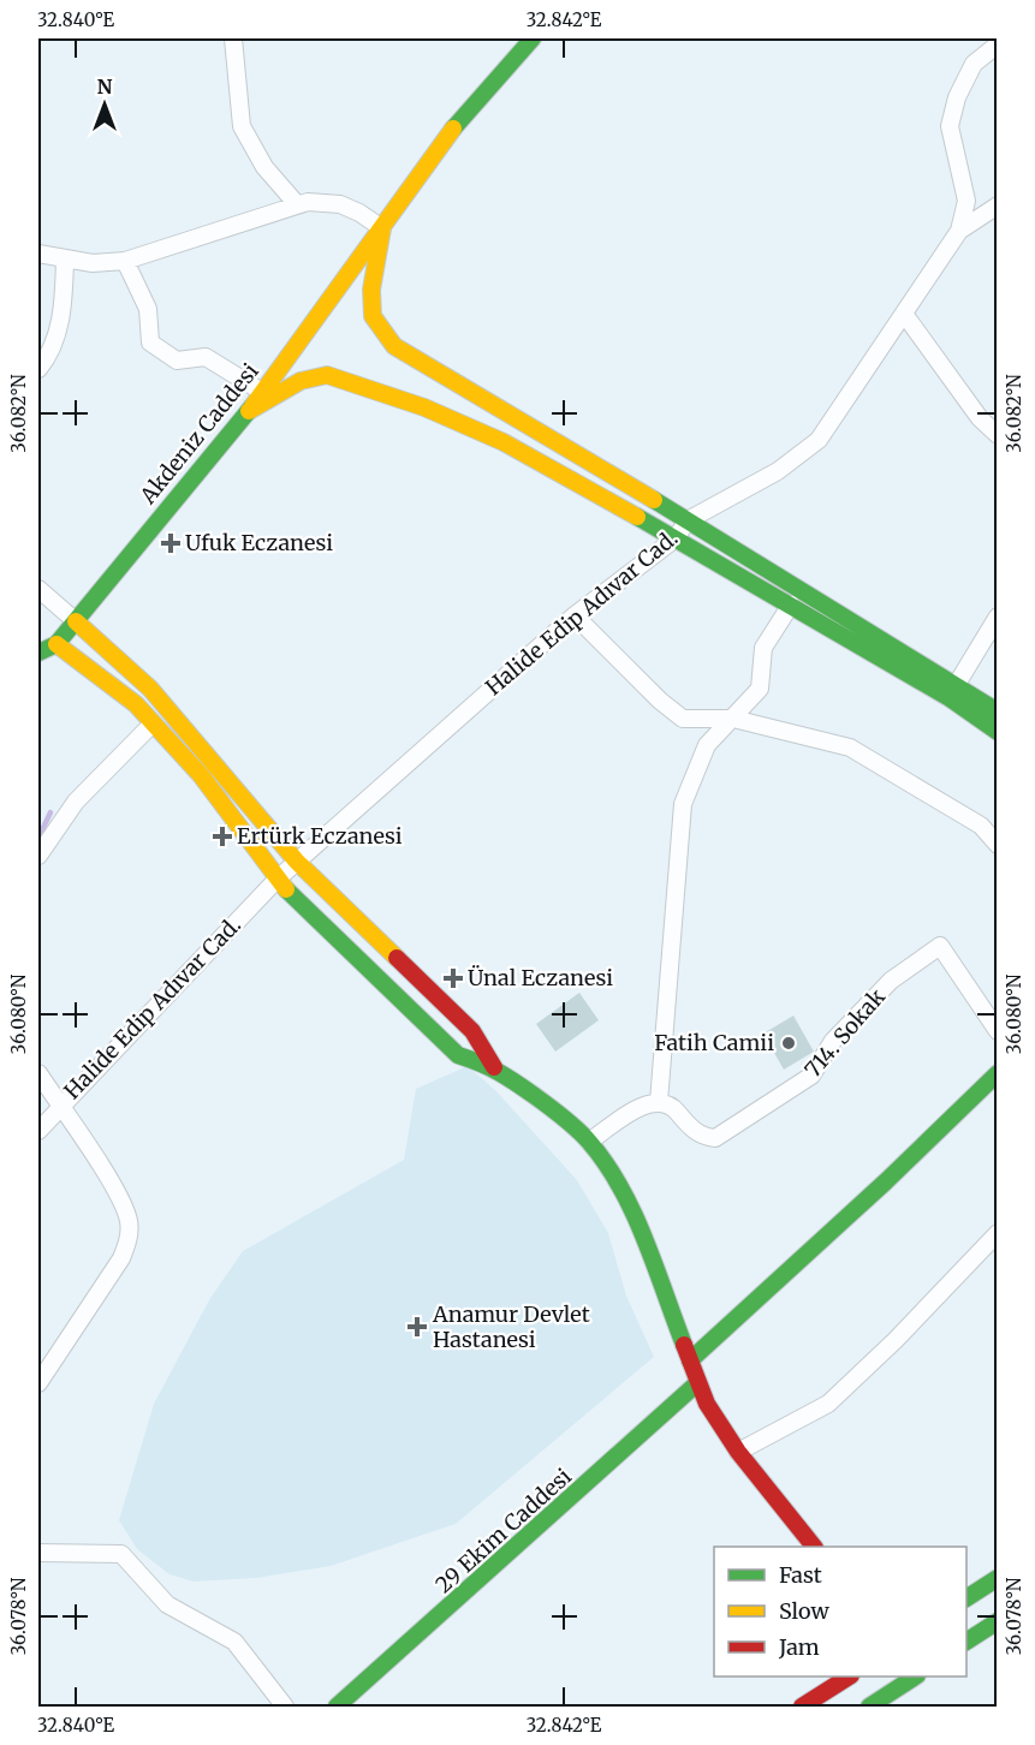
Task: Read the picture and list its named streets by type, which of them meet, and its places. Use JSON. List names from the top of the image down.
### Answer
{
  "streets": {
    "main road": ["Akdeniz Caddesi", "29 Ekim Caddesi"],
    "street": ["Halide Edip Adıvar Cad.", "714. Sokak"]
  },
  "places": {
    "health": [
      "Ufuk Eczanesi",
      "Ertürk Eczanesi",
      "Ünal Eczanesi",
      "Anamur Devlet Hastanesi"
    ],
    "other": ["Fatih Camii"]
  },
  "legend": ["Fast", "Slow", "Jam"],
  "north": "top",
  "coordinates": [
    "32.840°E",
    "32.842°E",
    "36.082°N",
    "36.080°N",
    "36.078°N"
  ]
}
